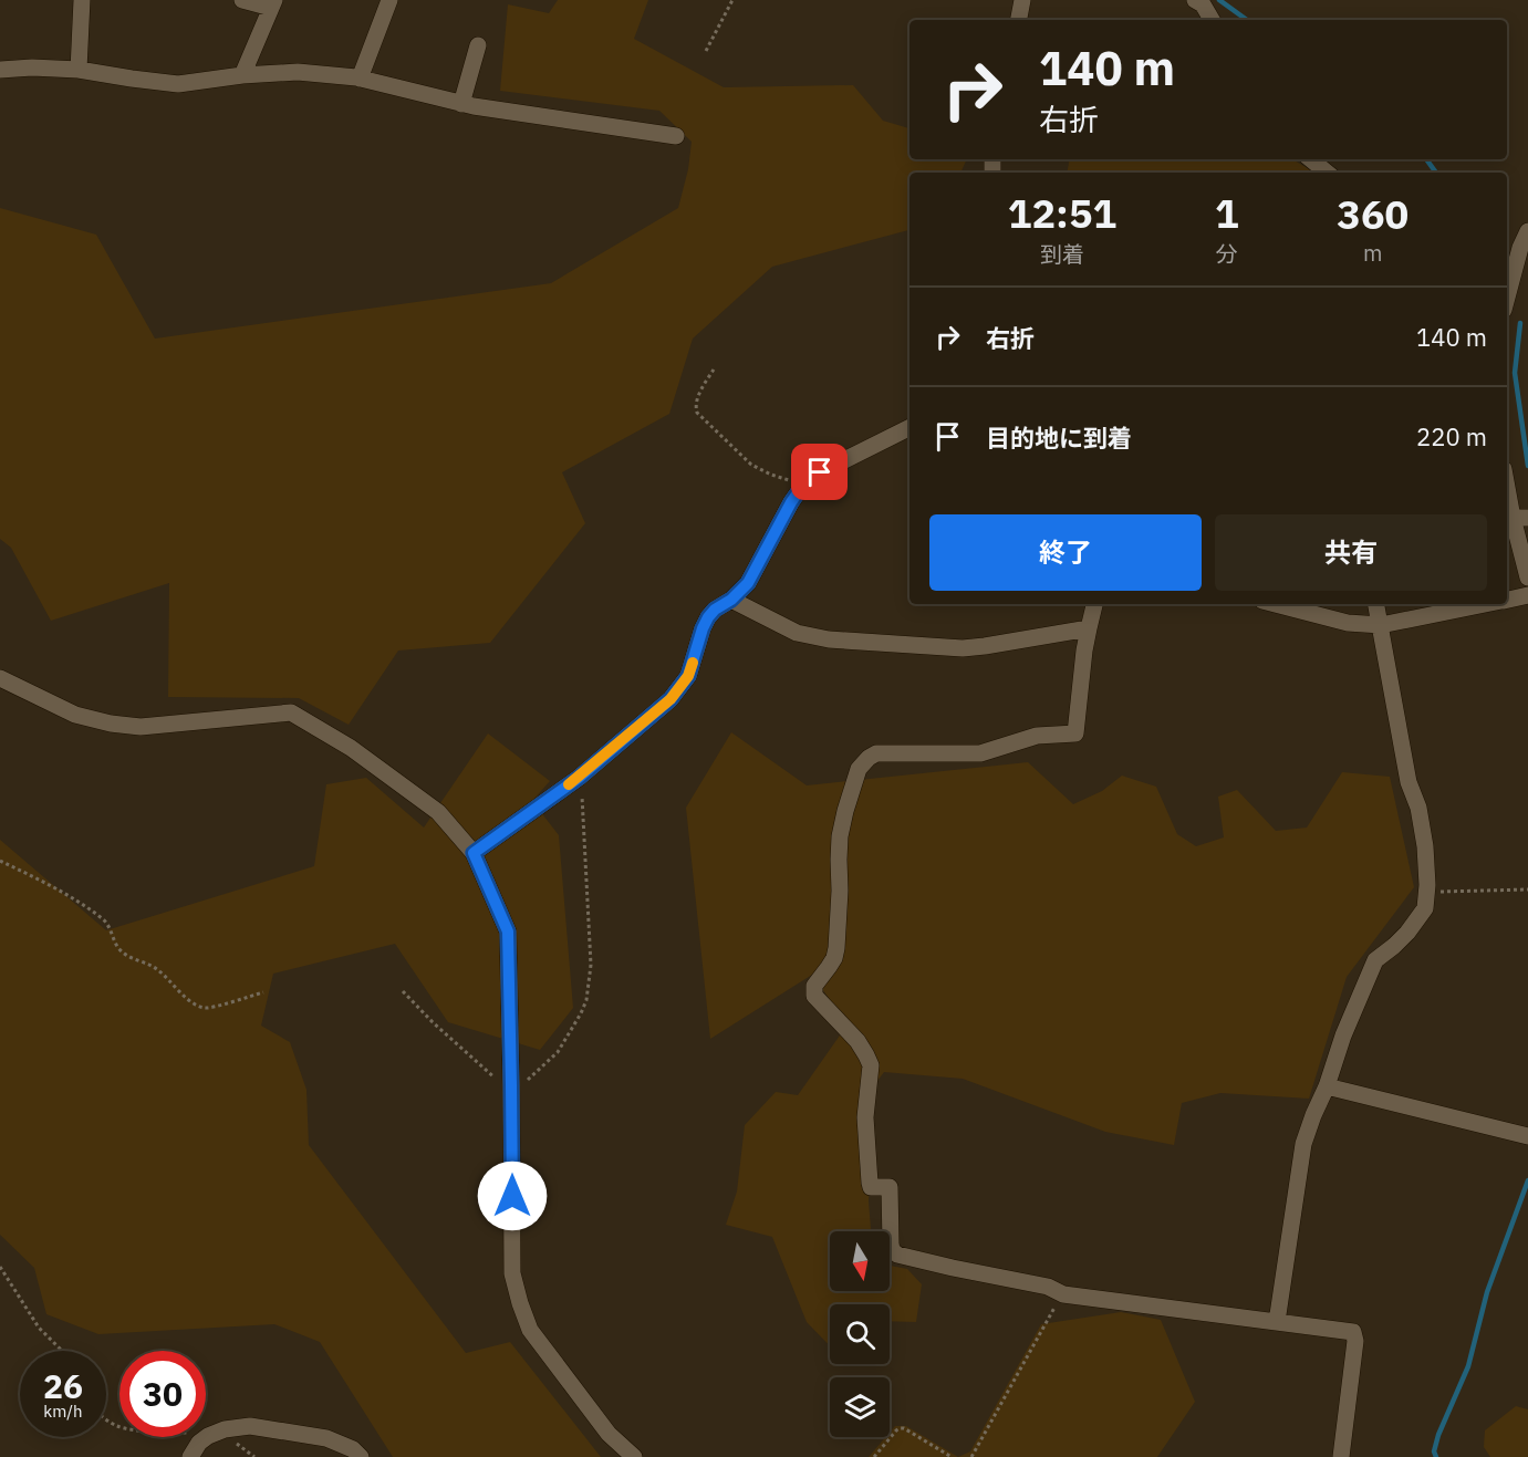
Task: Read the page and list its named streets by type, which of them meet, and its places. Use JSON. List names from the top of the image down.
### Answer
{
  "north": "bottom",
  "page": {
    "turn": ["140 m", "右折"],
    "eta": [
      "12:51",
      "到着",
      "1",
      "分",
      "360",
      "m"
    ],
    "list": [
      {
        "name": "右折",
        "value": "140 m"
      },
      {
        "name": "目的地に到着",
        "value": "220 m"
      }
    ],
    "buttons": ["終了", "共有"],
    "speed": "26 km/h",
    "limit": "30"
  }
}
